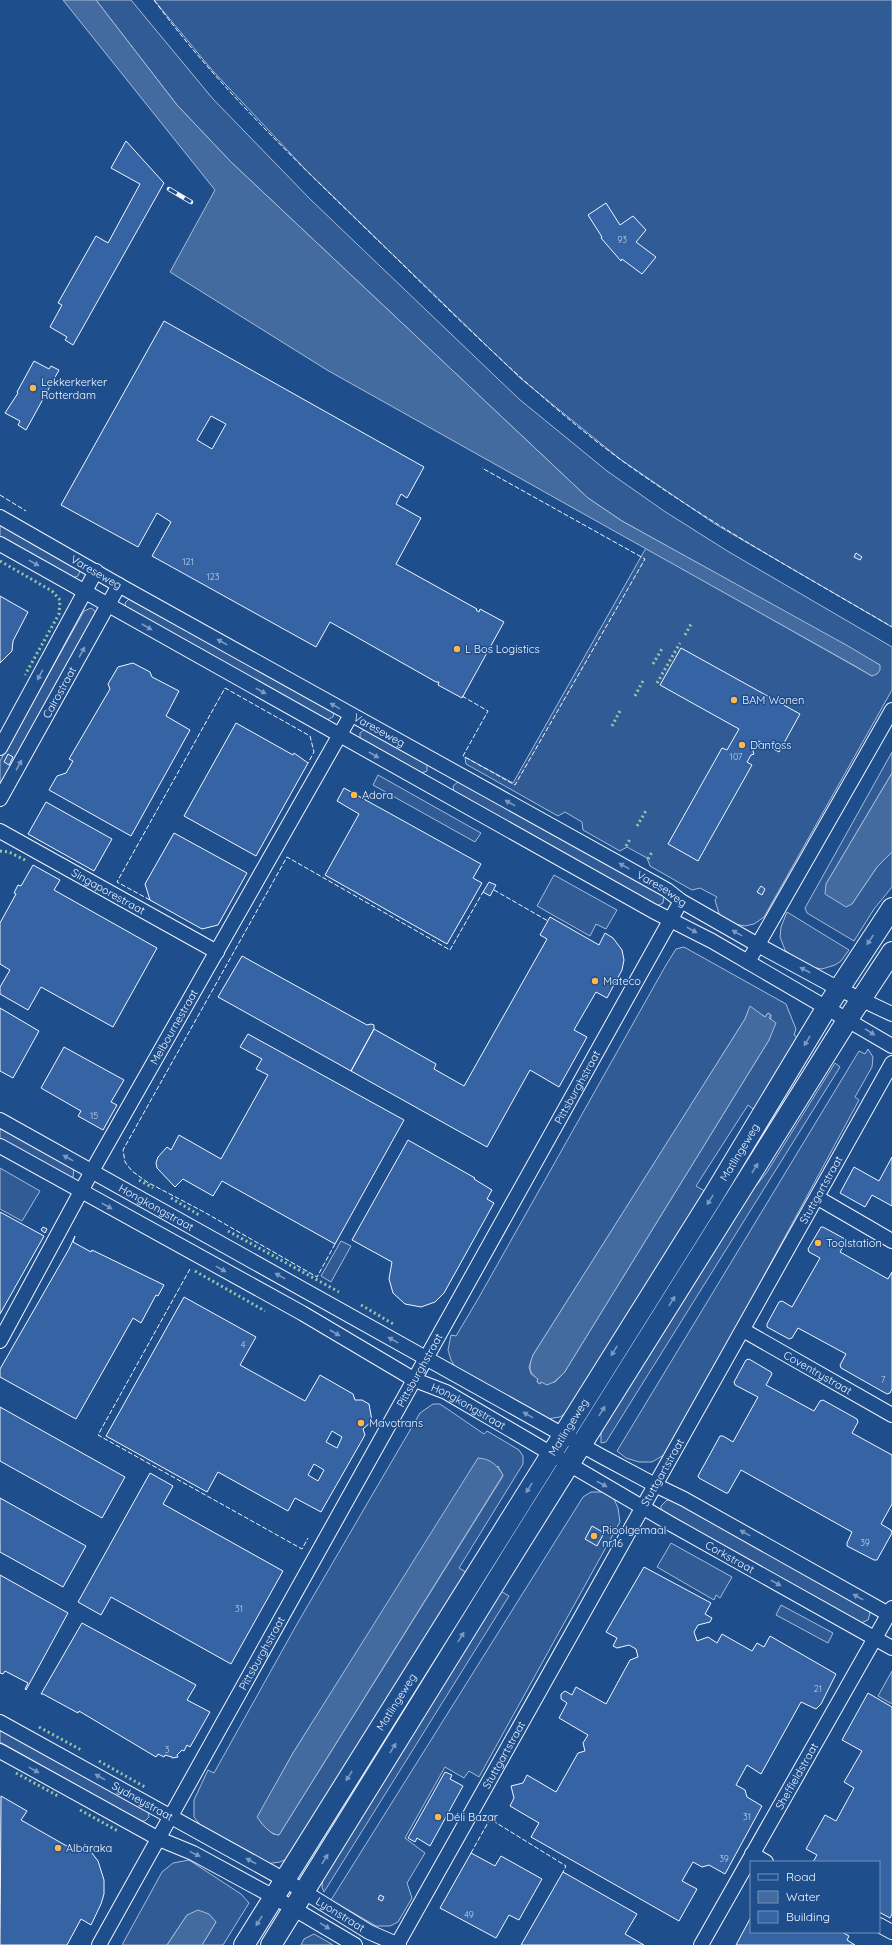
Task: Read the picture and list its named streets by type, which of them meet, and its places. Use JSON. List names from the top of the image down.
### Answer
{
  "streets": {
    "main road": ["Matlingeweg"],
    "street": [
      "Vareseweg",
      "Cairostraat",
      "Singaporestraat",
      "Melbournestraat",
      "Pittsburghstraat",
      "Stuttgartstraat",
      "Hongkongstraat",
      "Coventrystraat",
      "Corkstraat",
      "Sheffieldstraat",
      "Sydneystraat",
      "Lyonstraat"
    ]
  },
  "crossings": [
    ["Vareseweg", "Cairostraat"],
    ["Vareseweg", "Melbournestraat"],
    ["Vareseweg", "Pittsburghstraat"],
    ["Vareseweg", "Matlingeweg"],
    ["Singaporestraat", "Melbournestraat"],
    ["Melbournestraat", "Hongkongstraat"],
    ["Pittsburghstraat", "Hongkongstraat"],
    ["Pittsburghstraat", "Sydneystraat"],
    ["Matlingeweg", "Hongkongstraat"],
    ["Matlingeweg", "Corkstraat"],
    ["Matlingeweg", "Sydneystraat"],
    ["Matlingeweg", "Lyonstraat"],
    ["Stuttgartstraat", "Coventrystraat"],
    ["Stuttgartstraat", "Corkstraat"],
    ["Stuttgartstraat", "Lyonstraat"],
    ["Hongkongstraat", "Corkstraat"],
    ["Corkstraat", "Sheffieldstraat"],
    ["Sydneystraat", "Lyonstraat"]
  ],
  "places": [
    "Lekkerkerker Rotterdam",
    "L Bos Logistics",
    "BAM Wonen",
    "Danfoss",
    "Adora",
    "Mateco",
    "Toolstation",
    "Mavotrans",
    "Rioolgemaal nr.16",
    "Déli Bazar",
    "Albaraka"
  ],
  "house_numbers": [
    "93",
    "121",
    "123",
    "107",
    "15",
    "4",
    "7",
    "39",
    "31",
    "21",
    "3",
    "31",
    "39",
    "49"
  ],
  "legend": ["Road", "Water", "Building"]
}
